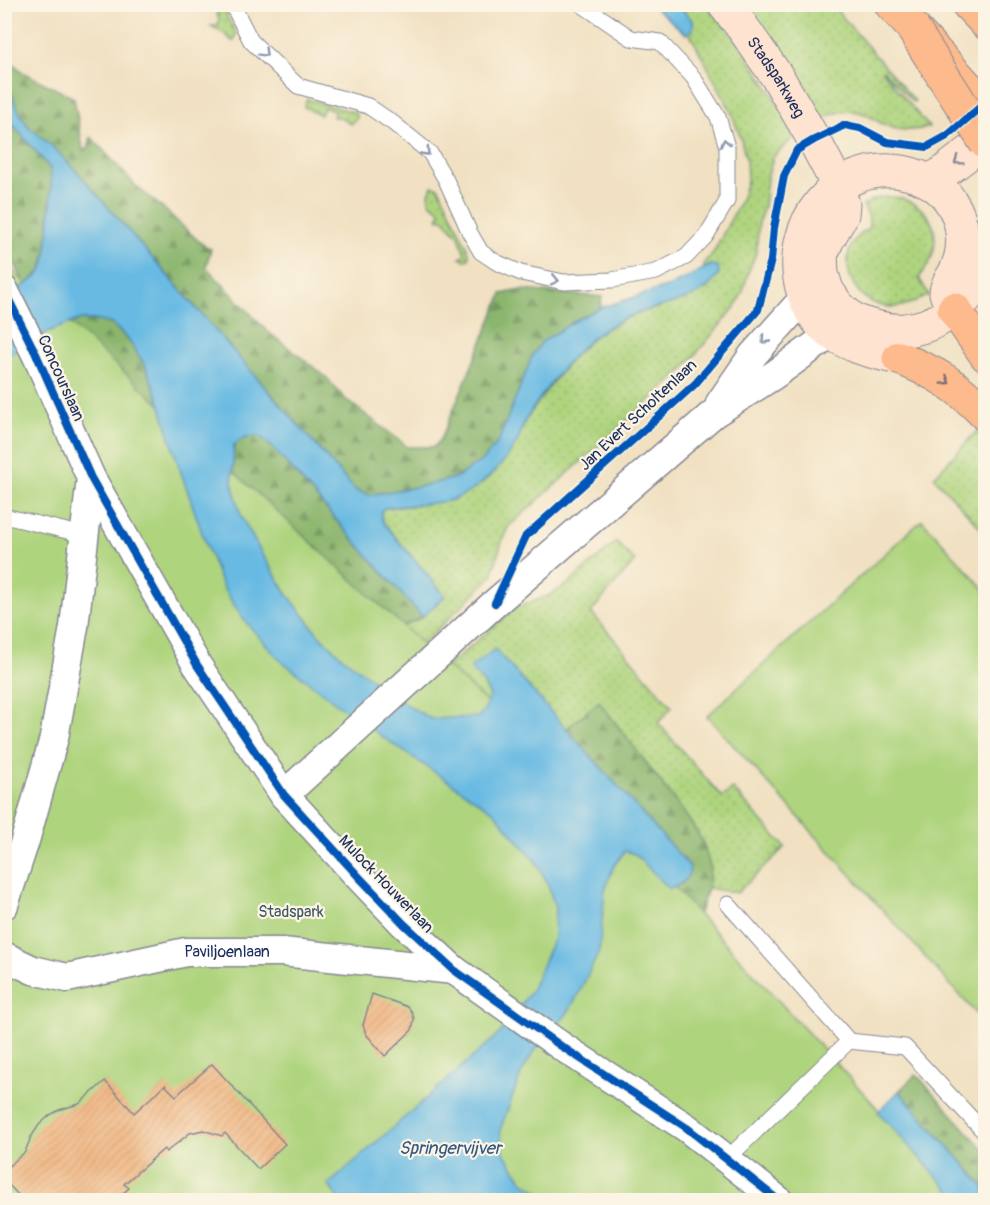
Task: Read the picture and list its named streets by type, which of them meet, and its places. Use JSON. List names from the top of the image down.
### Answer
{
  "streets": {
    "main road": ["Stadsparkweg"],
    "street": ["Concourslaan", "Mulock Houwerlaan", "Paviljoenlaan"],
    "cycle path": ["Jan Evert Scholtenlaan"]
  },
  "crossings": [
    ["Concourslaan", "Mulock Houwerlaan"],
    ["Mulock Houwerlaan", "Paviljoenlaan"]
  ],
  "water": ["Springervijver"],
  "parks": ["Stadspark"]
}
